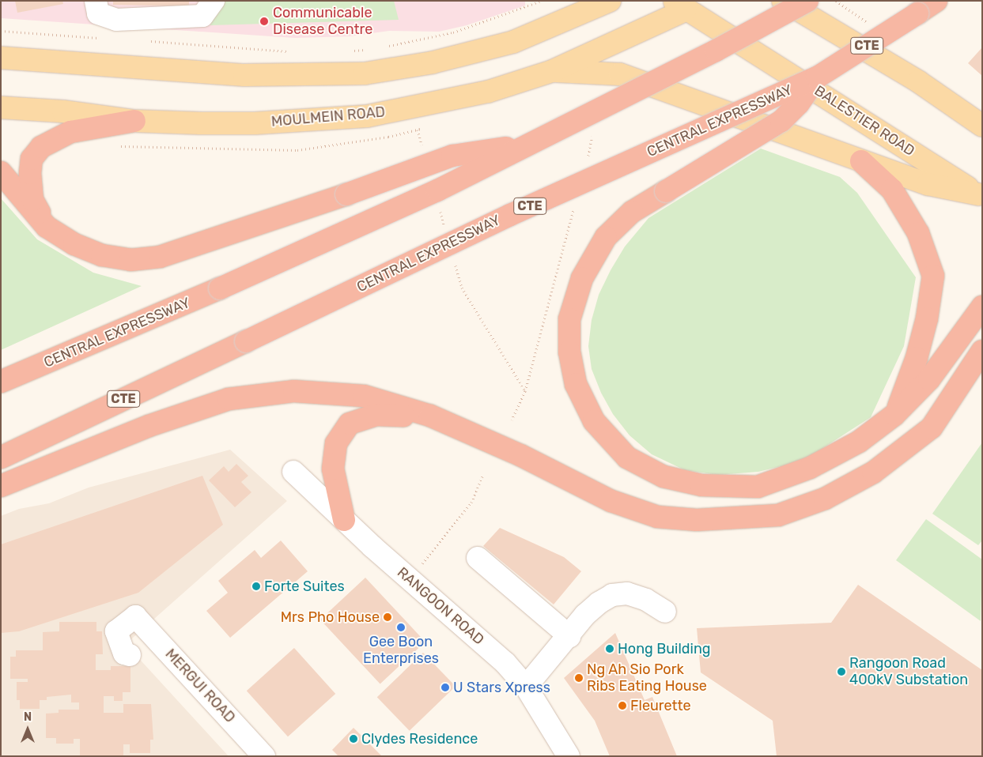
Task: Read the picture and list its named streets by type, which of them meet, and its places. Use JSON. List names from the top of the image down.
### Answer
{
  "streets": {
    "highway": ["CTE", "CENTRAL EXPRESSWAY"],
    "main road": ["MOULMEIN ROAD", "BALESTIER ROAD"],
    "street": ["RANGOON ROAD", "MERGUI ROAD"]
  },
  "crossings": [
    ["MOULMEIN ROAD", "BALESTIER ROAD"]
  ],
  "places": [
    "Communicable Disease Centre",
    "Forte Suites",
    "Mrs Pho House",
    "Gee Boon Enterprises",
    "Hong Building",
    "Rangoon Road 400kV Substation",
    "Ng Ah Sio Pork Ribs Eating House",
    "U Stars Xpress",
    "Fleurette",
    "Clydes Residence"
  ],
  "north": "top"
}
